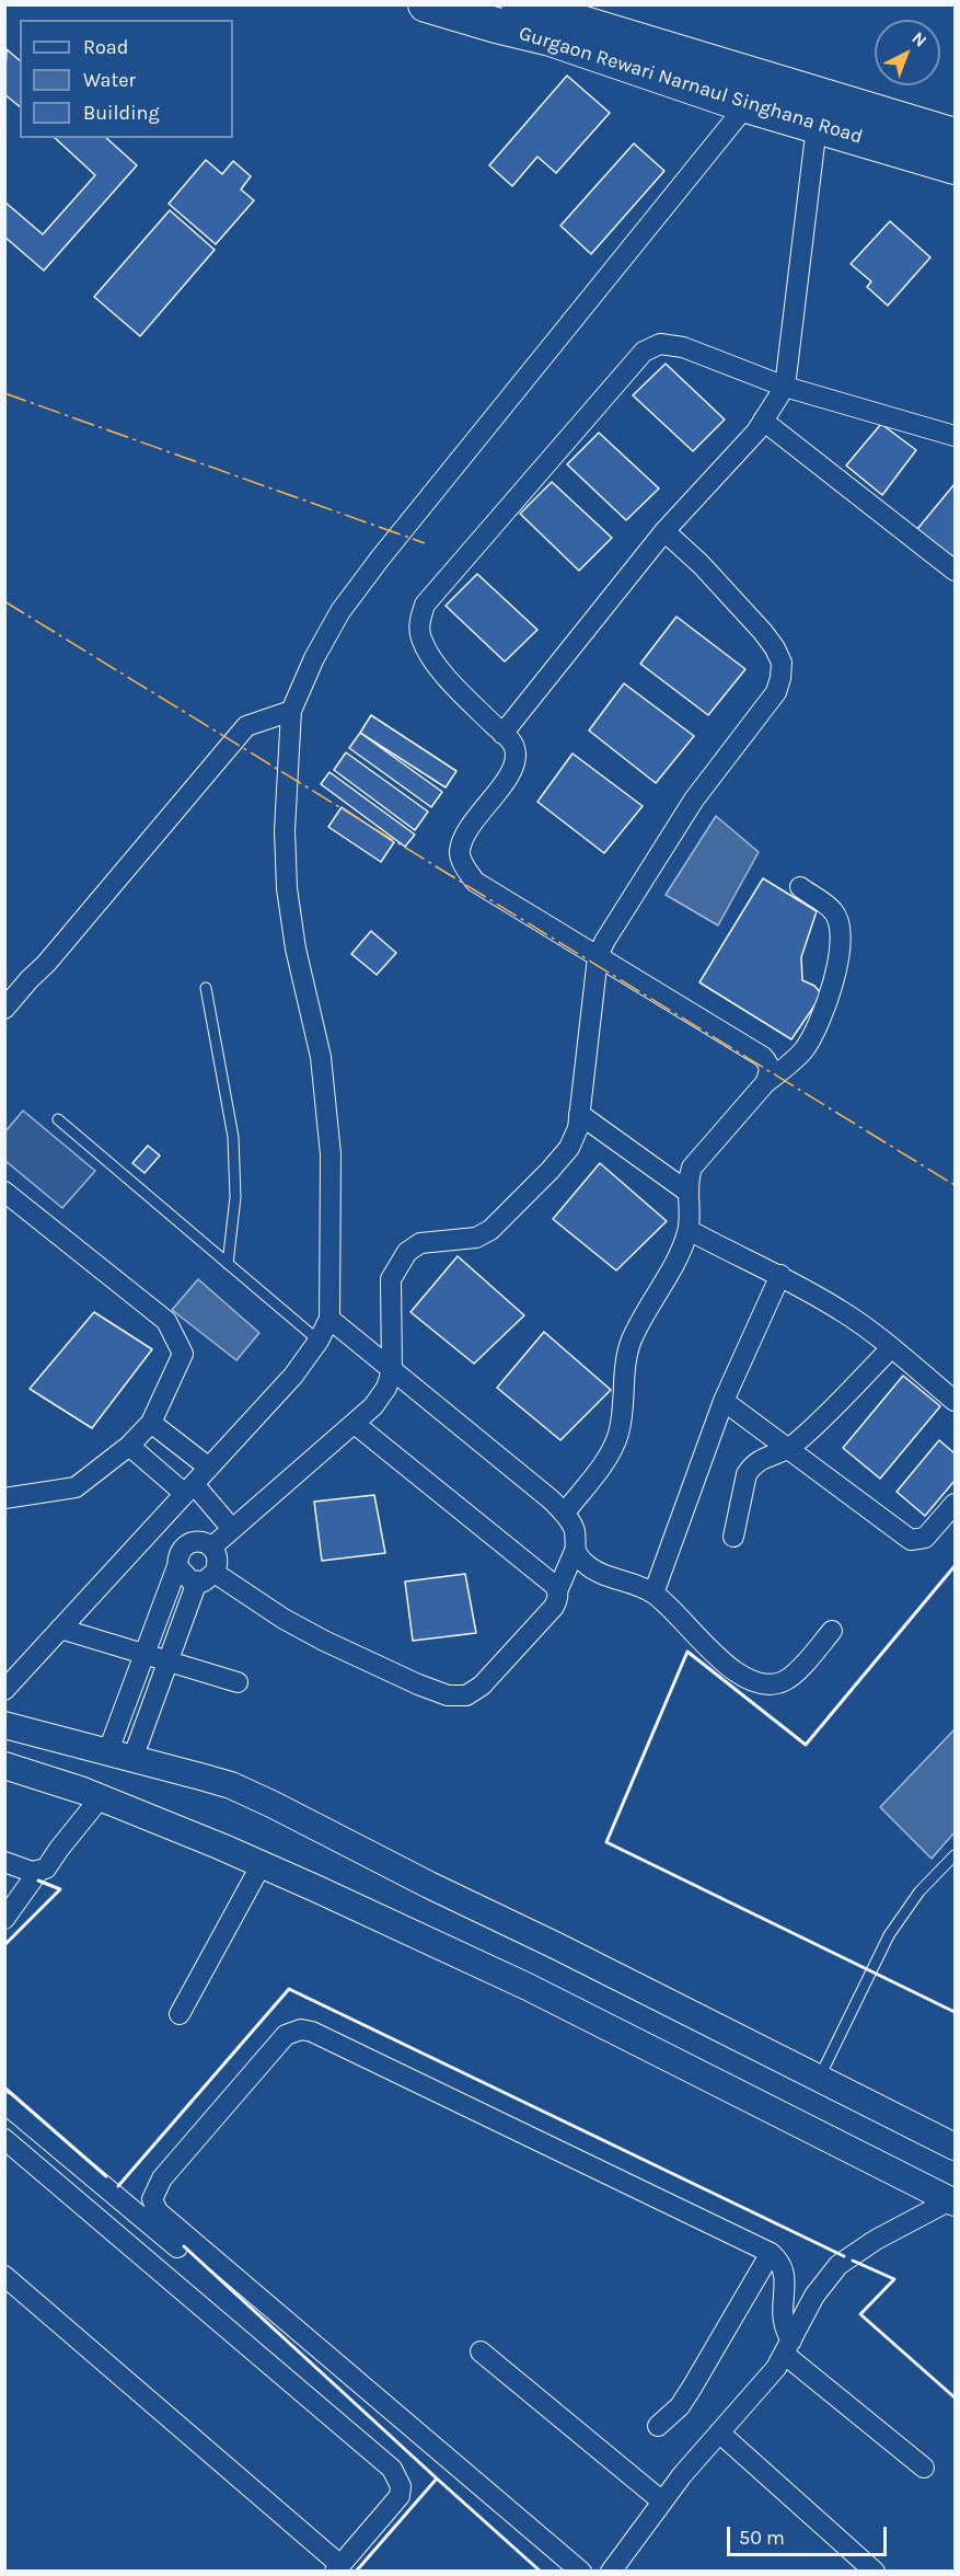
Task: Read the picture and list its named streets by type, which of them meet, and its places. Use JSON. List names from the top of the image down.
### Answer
{
  "streets": {
    "highway": ["Gurgaon Rewari Narnaul Singhana Road"]
  },
  "legend": ["Road", "Water", "Building"],
  "scale_bar": "50 m",
  "north": "top right"
}
